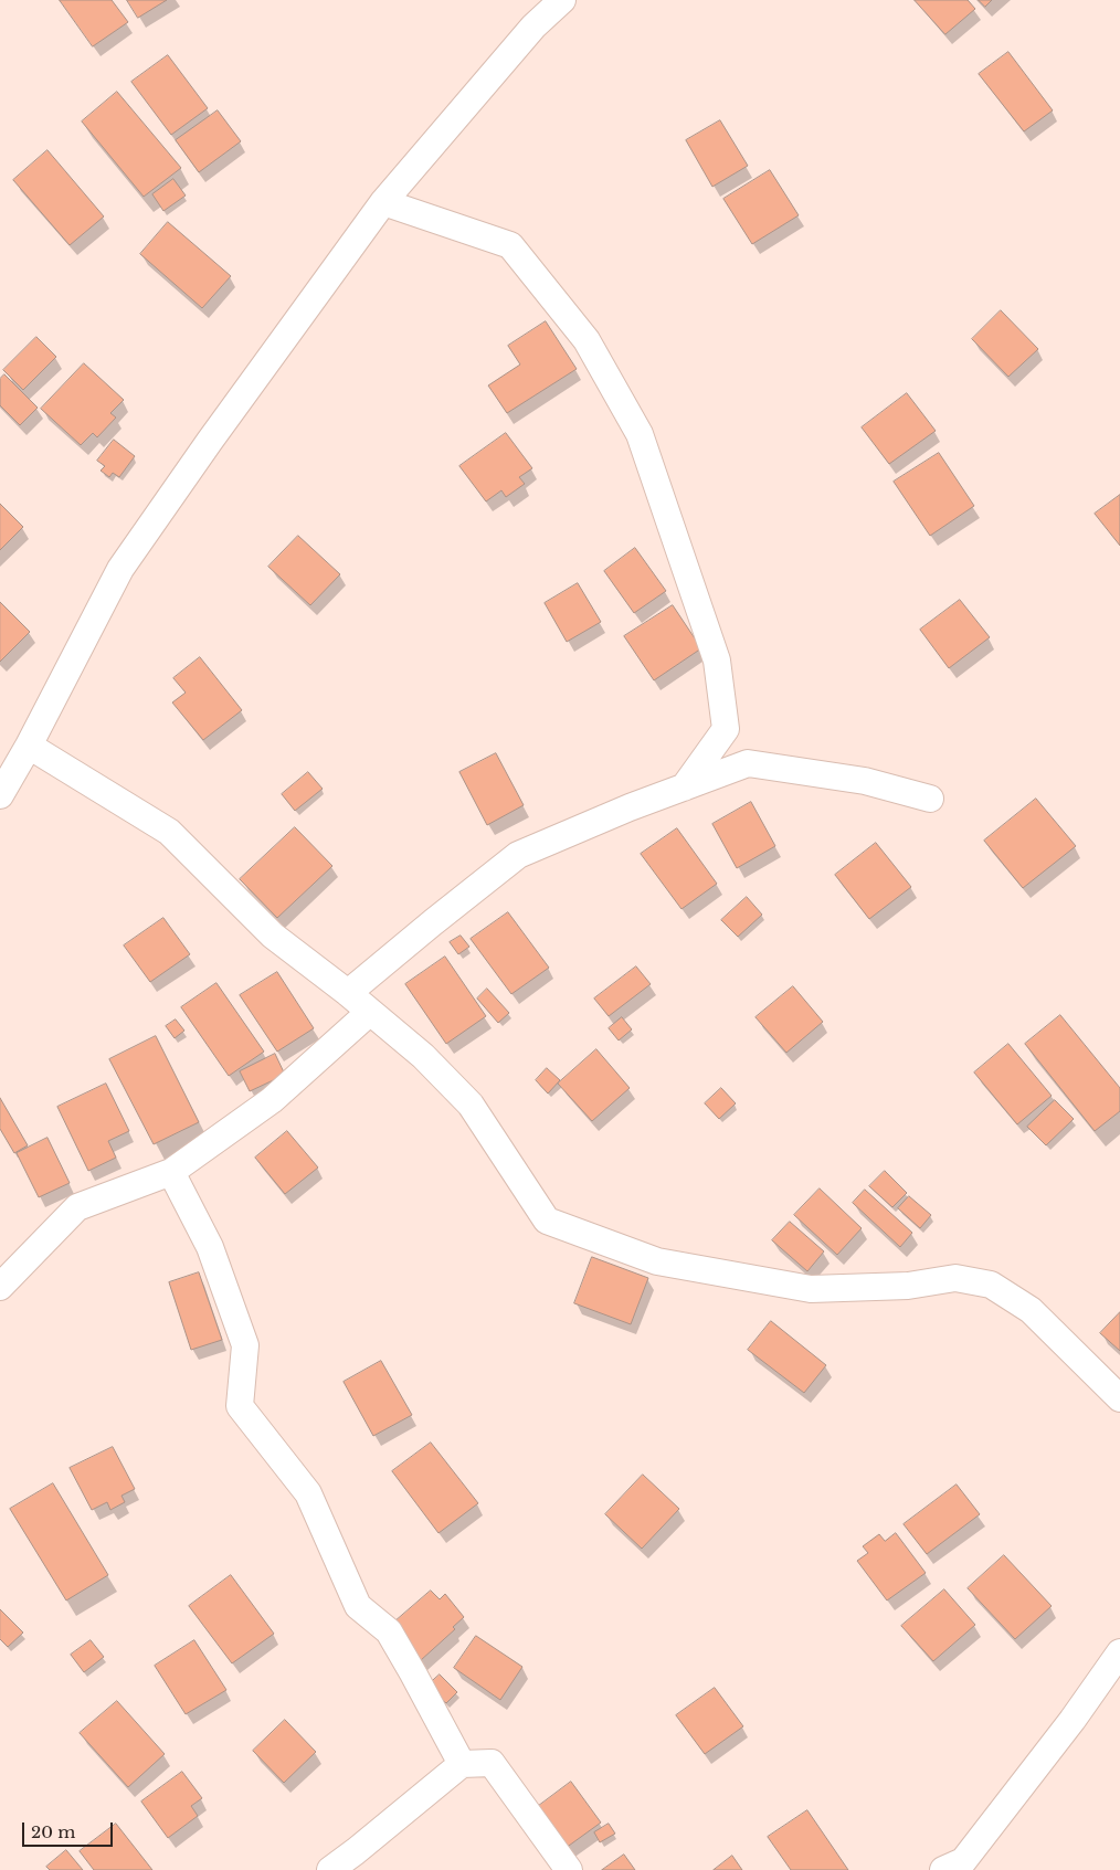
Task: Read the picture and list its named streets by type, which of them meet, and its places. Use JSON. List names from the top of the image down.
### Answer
{
  "scale_bar": "20 m"
}
